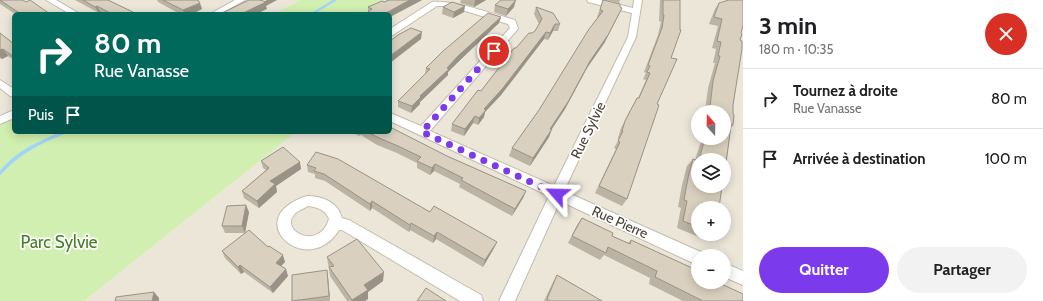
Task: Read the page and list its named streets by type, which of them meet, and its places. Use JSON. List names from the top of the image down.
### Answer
{
  "streets": {
    "street": ["Rue Sylvie", "Rue Pierre"]
  },
  "crossings": [
    ["Rue Sylvie", "Rue Pierre"]
  ],
  "parks": ["Parc Sylvie"],
  "north": "top",
  "page": {
    "heading": ["3 min", "180 m · 10:35"],
    "turn": ["80 m", "Rue Vanasse"],
    "list": [
      {
        "name": "Tournez à droite",
        "note": "Rue Vanasse",
        "value": "80 m"
      },
      {
        "name": "Arrivée à destination",
        "value": "100 m"
      }
    ],
    "then": "Puis",
    "map_buttons": ["+", "−"],
    "buttons": ["Quitter", "Partager"]
  }
}
